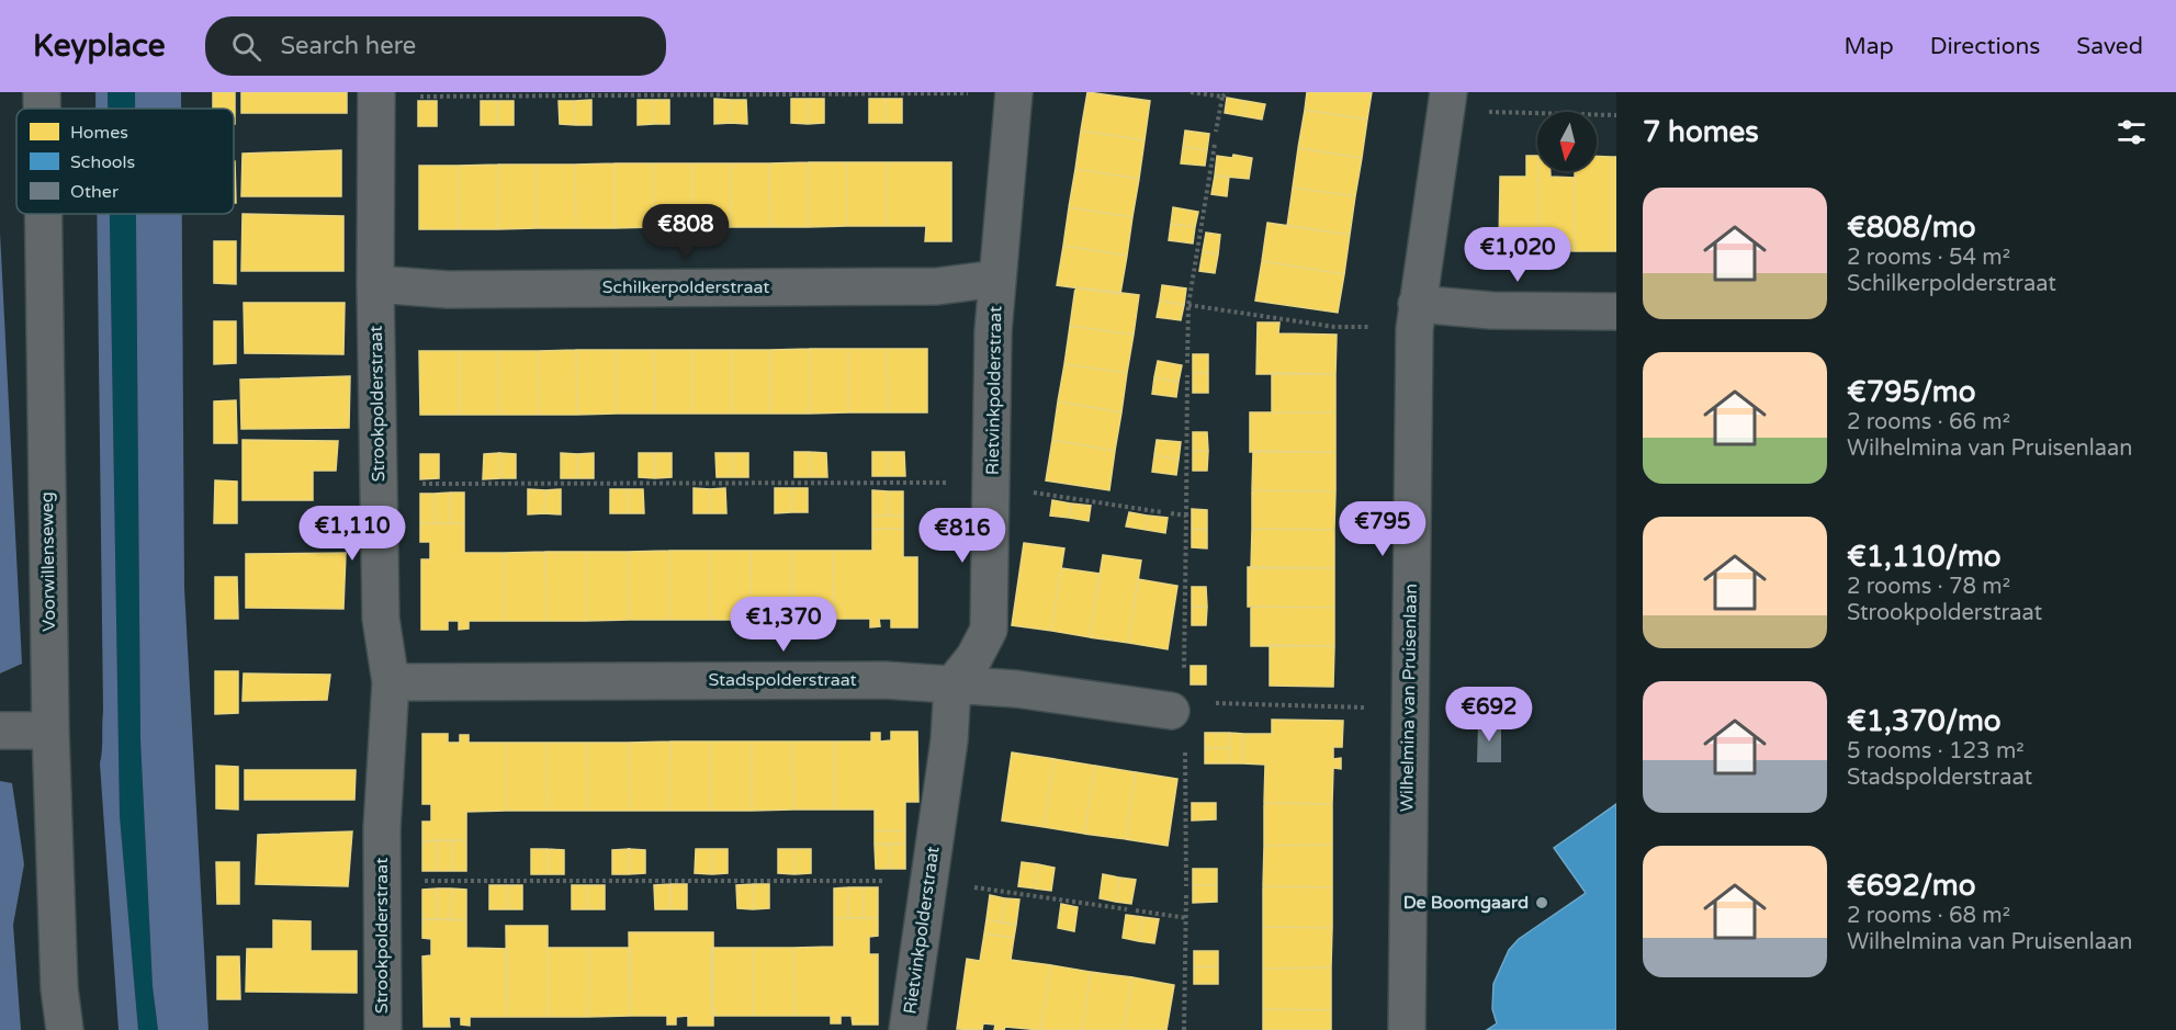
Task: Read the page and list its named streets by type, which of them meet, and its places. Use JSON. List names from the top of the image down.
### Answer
{
  "streets": {
    "street": [
      "Schilkerpolderstraat",
      "Rietvinkpolderstraat",
      "Strookpolderstraat",
      "Voorwillenseweg",
      "Stadspolderstraat",
      "Wilhelmina van Pruisenlaan"
    ]
  },
  "crossings": [
    ["Schilkerpolderstraat", "Rietvinkpolderstraat"],
    ["Schilkerpolderstraat", "Strookpolderstraat"],
    ["Rietvinkpolderstraat", "Stadspolderstraat"],
    ["Strookpolderstraat", "Stadspolderstraat"]
  ],
  "places": ["De Boomgaard"],
  "legend": ["Homes", "Schools", "Other"],
  "north": "bottom",
  "page": {
    "header": "Keyplace",
    "search": "Search here",
    "nav": ["Map", "Directions", "Saved"],
    "heading": "7 homes",
    "list": [
      {
        "name": "€808/mo",
        "note": "2 rooms · 54 m² · Schilkerpolderstraat"
      },
      {
        "name": "€795/mo",
        "note": "2 rooms · 66 m² · Wilhelmina van Pruisenlaan"
      },
      {
        "name": "€1,110/mo",
        "note": "2 rooms · 78 m² · Strookpolderstraat"
      },
      {
        "name": "€1,370/mo",
        "note": "5 rooms · 123 m² · Stadspolderstraat"
      },
      {
        "name": "€692/mo",
        "note": "2 rooms · 68 m² · Wilhelmina van Pruisenlaan"
      }
    ],
    "price": [
      "€808",
      "€1,020",
      "€795",
      "€1,110",
      "€816",
      "€1,370",
      "€692"
    ]
  }
}
